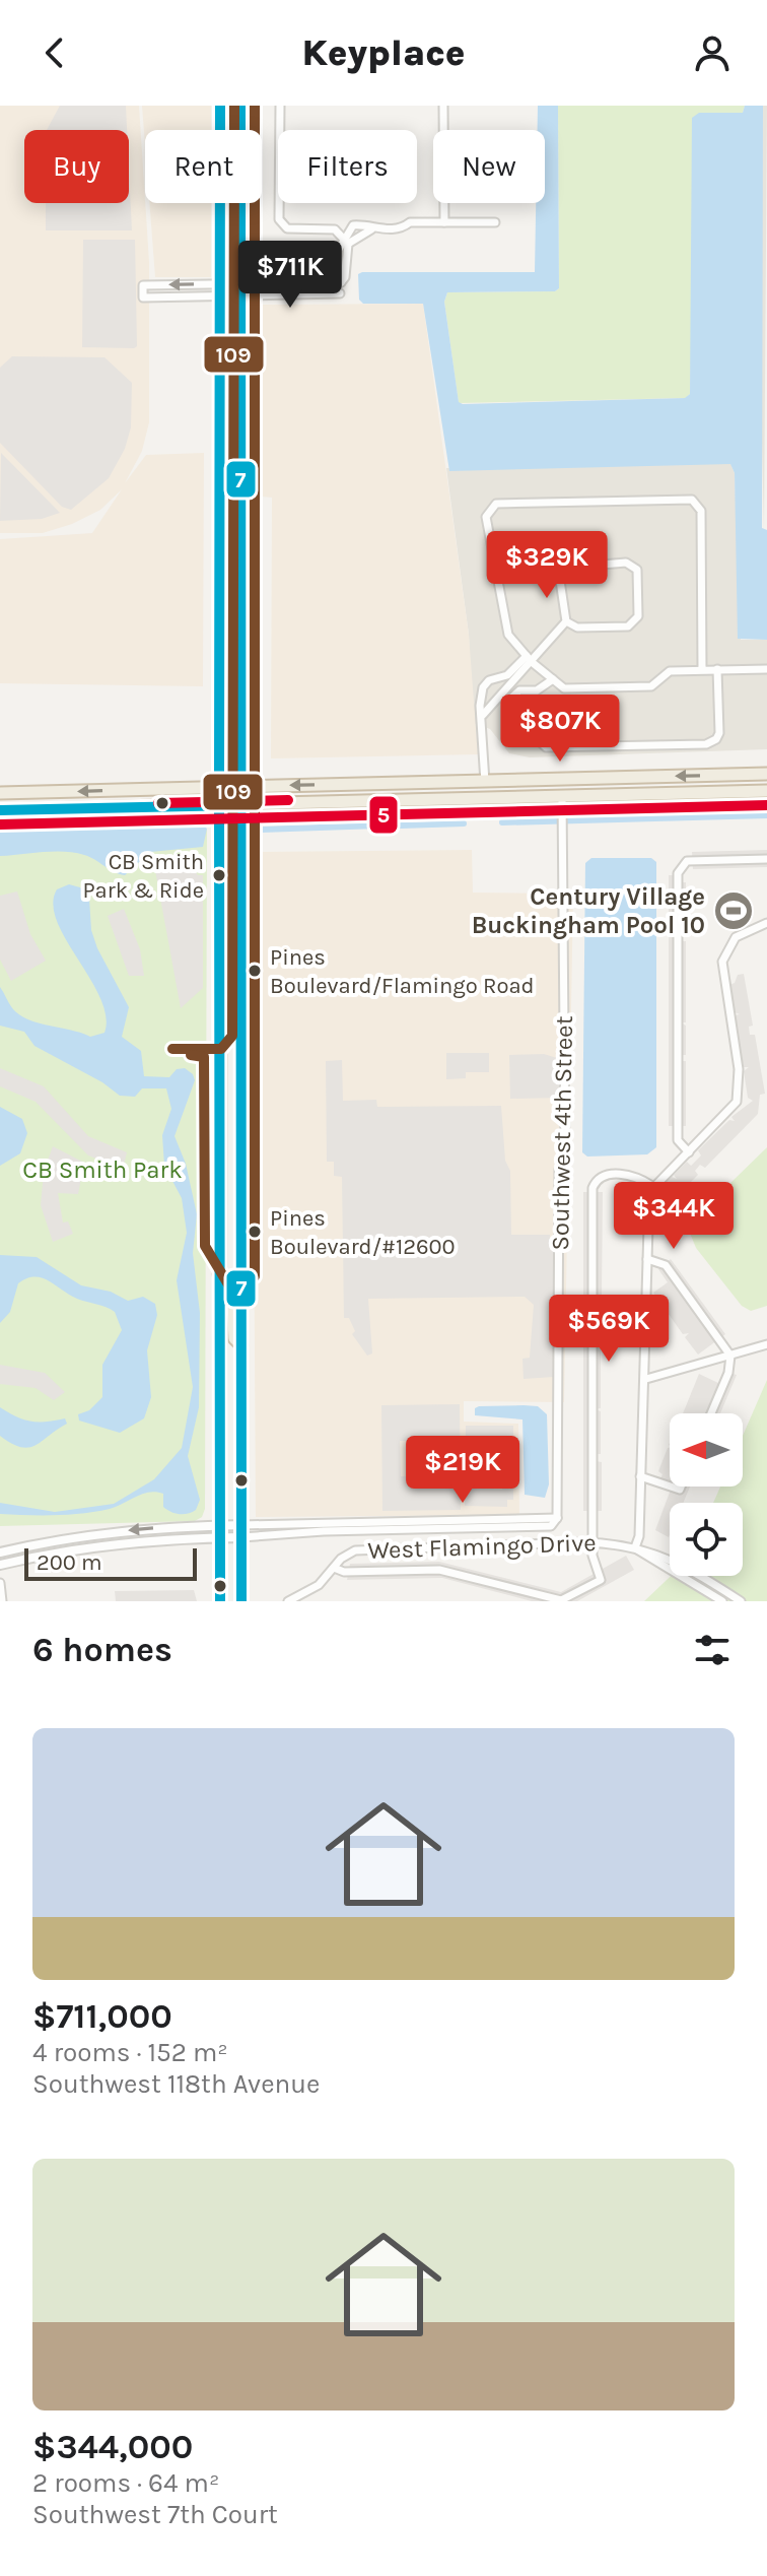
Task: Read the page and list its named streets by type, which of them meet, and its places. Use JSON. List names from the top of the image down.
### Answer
{
  "streets": {
    "street": ["Southwest 4th Street", "West Flamingo Drive"]
  },
  "parks": ["CB Smith Park"],
  "places": {
    "other": ["CB Smith Park & Ride", "Pines Boulevard/Flamingo Road", "Pines Boulevard/#12600"],
    "sports": ["Century Village Buckingham Pool 10"]
  },
  "lines": ["transit line 7", "transit line 109", "transit line 5"],
  "scale_bar": "200 m",
  "north": "left",
  "page": {
    "header": "Keyplace",
    "chip": [
      "Buy",
      "Rent",
      "Filters",
      "New"
    ],
    "price": [
      "$711K",
      "$329K",
      "$807K",
      "$344K",
      "$569K",
      "$219K"
    ],
    "scale": "200 m",
    "heading": "6 homes",
    "list": [
      {
        "name": "$711,000",
        "note": "4 rooms · 152 m² · Southwest 118th Avenue"
      },
      {
        "name": "$344,000",
        "note": "2 rooms · 64 m² · Southwest 7th Court"
      }
    ]
  }
}
